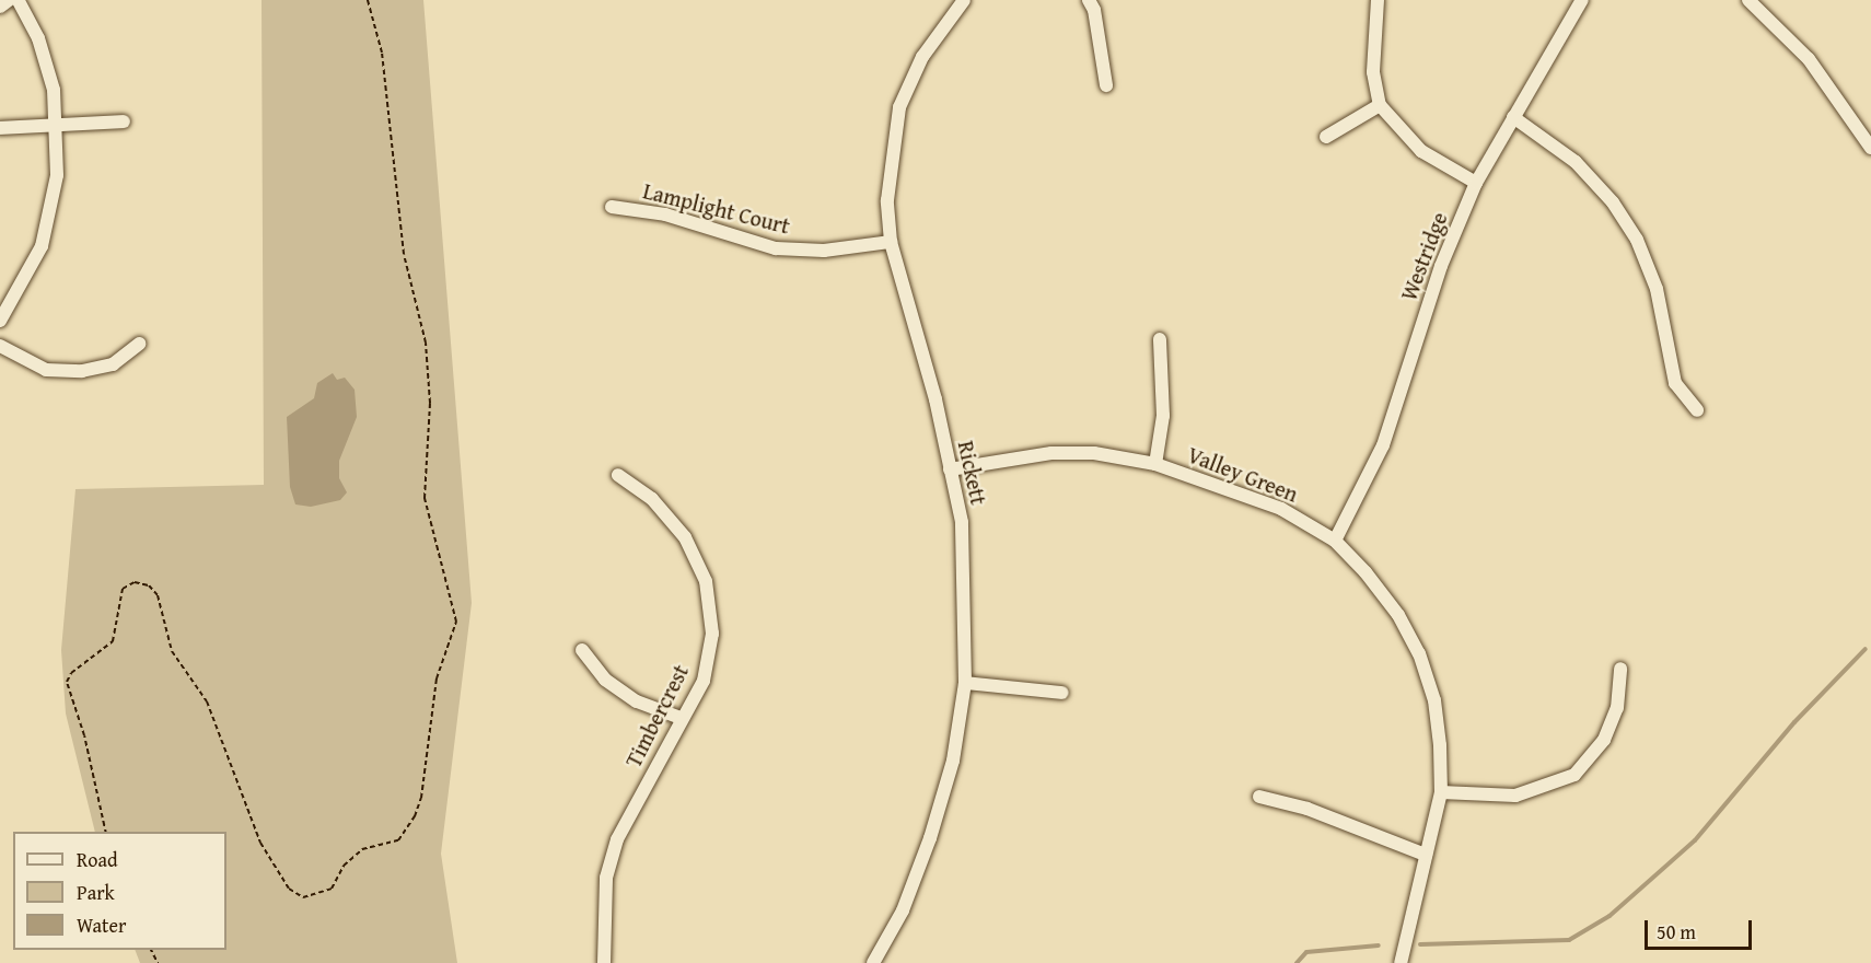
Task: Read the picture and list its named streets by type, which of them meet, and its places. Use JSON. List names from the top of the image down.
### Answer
{
  "streets": {
    "street": [
      "Lamplight Court",
      "Westridge",
      "Rickett",
      "Valley Green",
      "Timbercrest"
    ]
  },
  "crossings": [
    ["Lamplight Court", "Rickett"],
    ["Westridge", "Valley Green"],
    ["Rickett", "Valley Green"]
  ],
  "legend": ["Road", "Park", "Water"],
  "scale_bar": "50 m"
}
